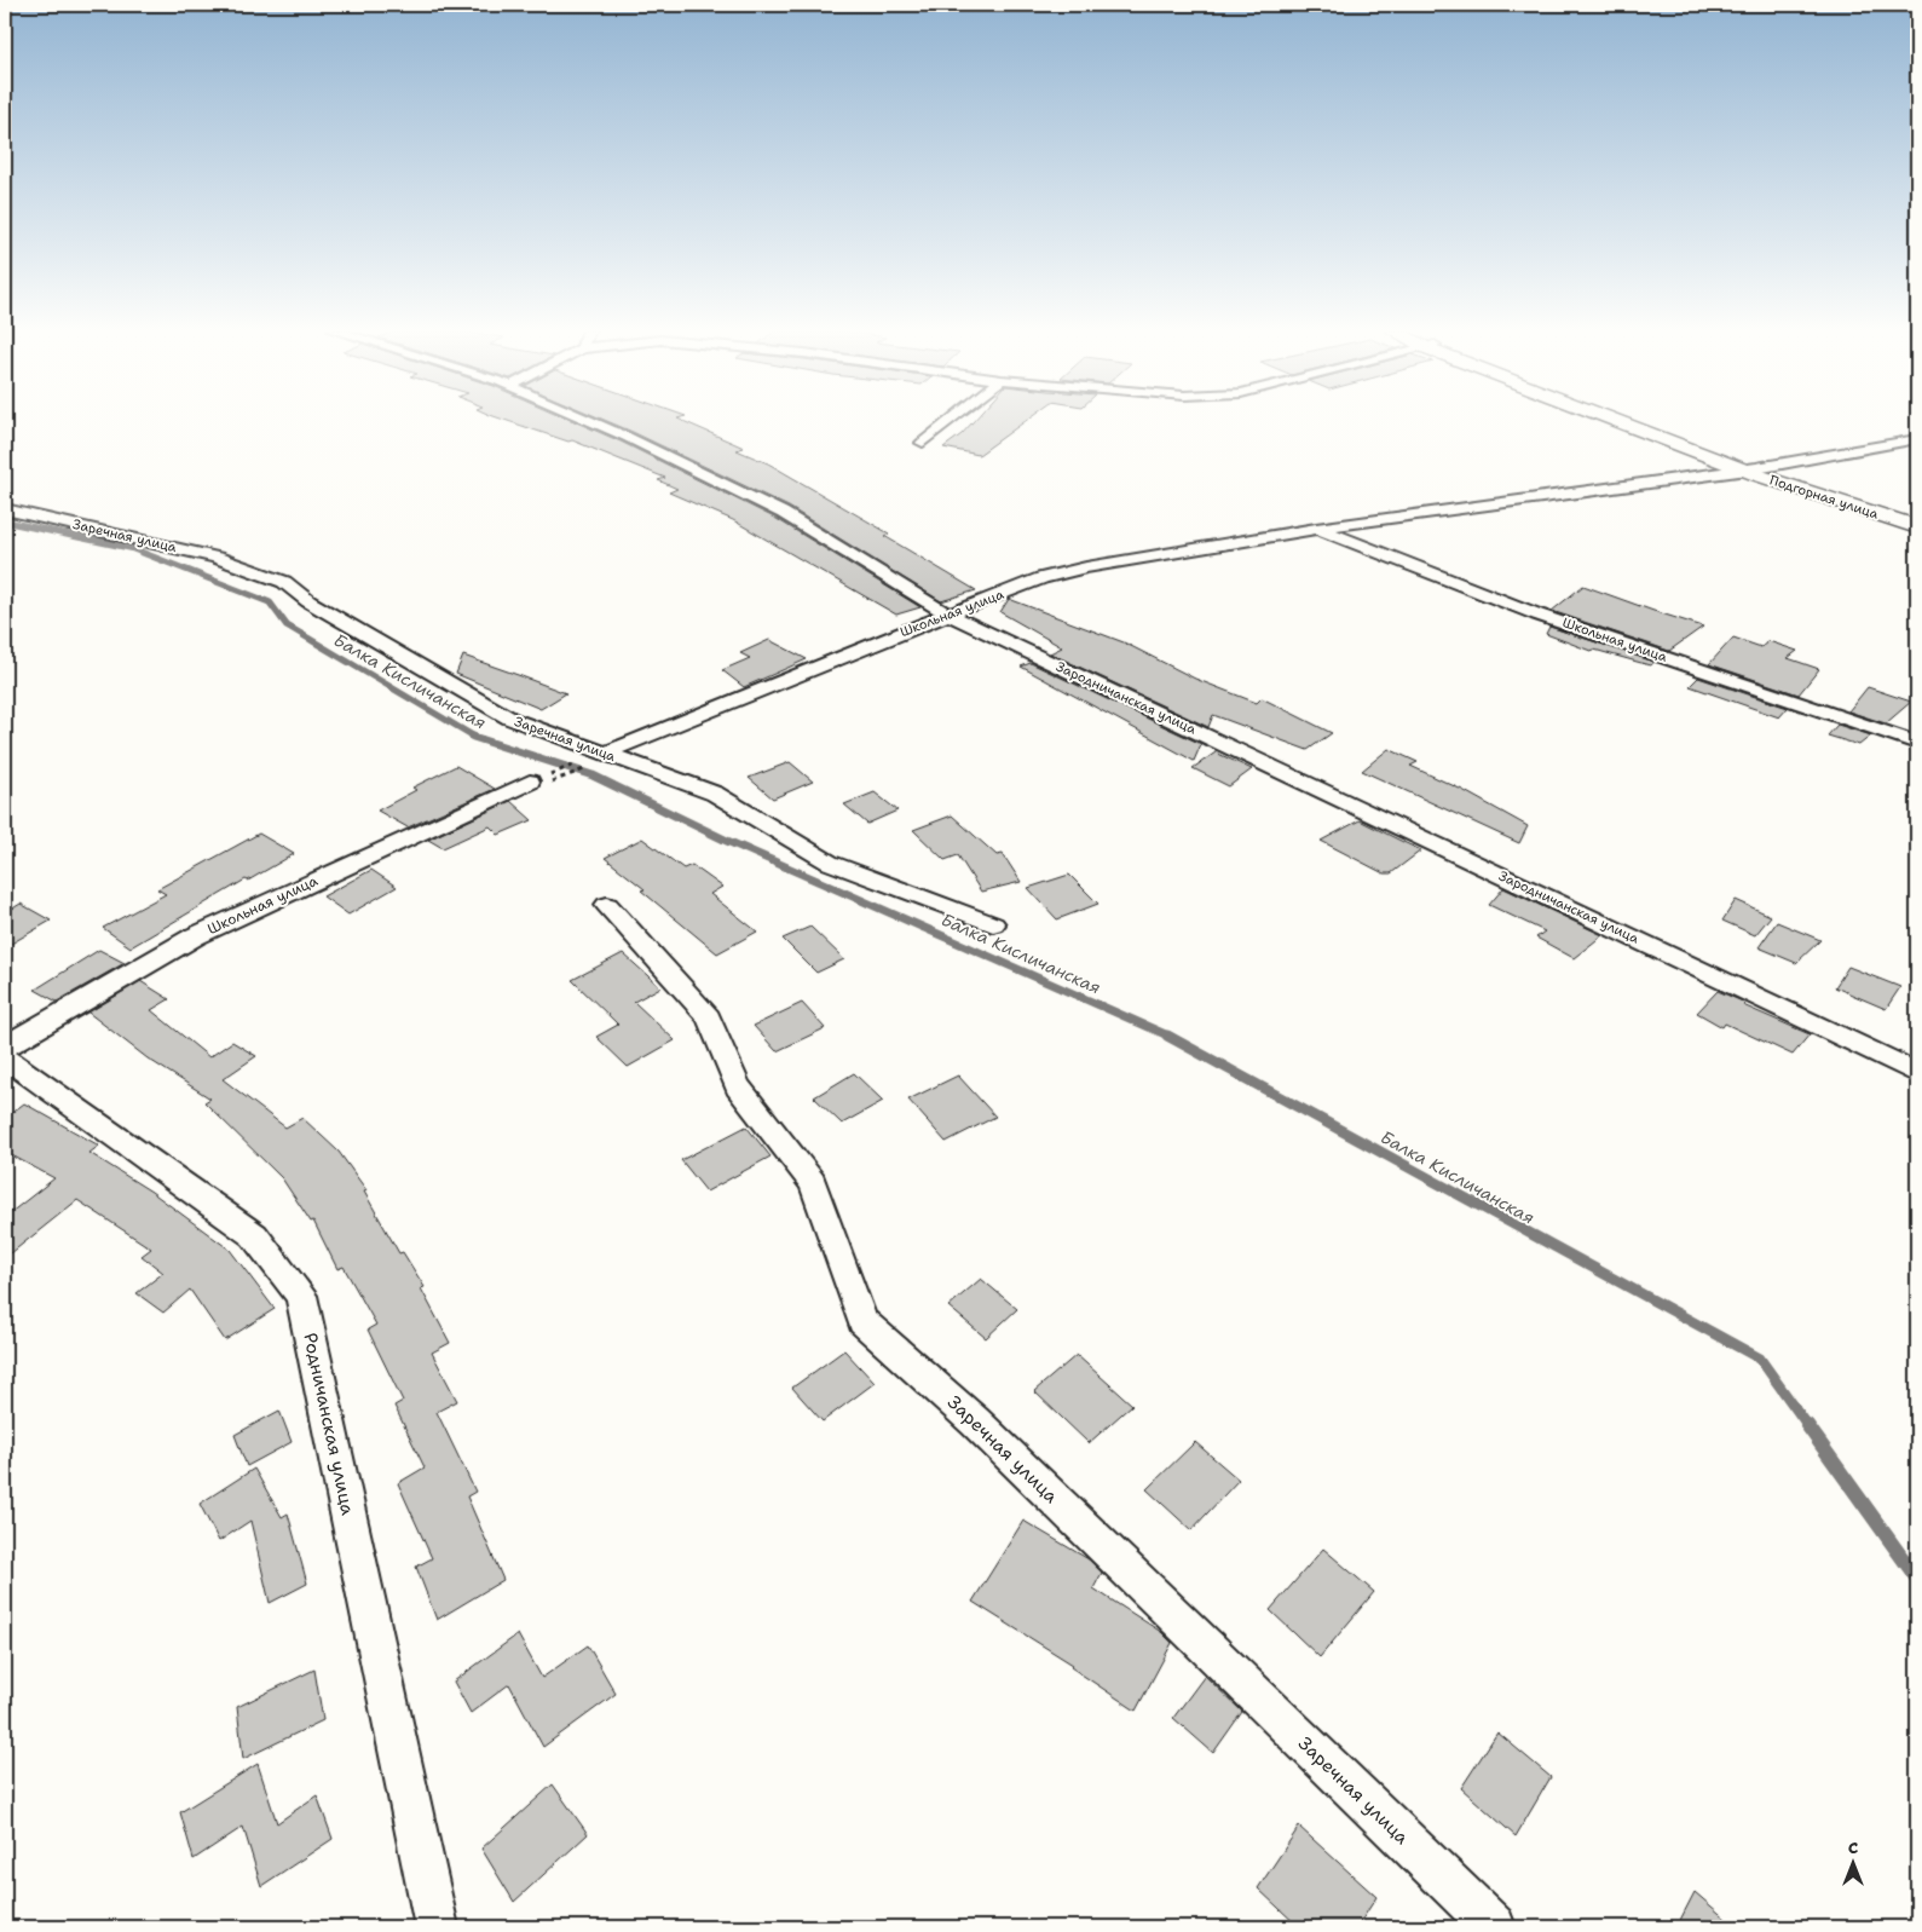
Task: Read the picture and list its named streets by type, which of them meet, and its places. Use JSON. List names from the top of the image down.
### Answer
{
  "streets": {
    "street": [
      "Подгорная улица",
      "Заречная улица",
      "Школьная улица",
      "Зародничанская улица",
      "Родничанская улица"
    ]
  },
  "crossings": [
    ["Подгорная улица", "Школьная улица"],
    ["Заречная улица", "Школьная улица"],
    ["Школьная улица", "Зародничанская улица"]
  ],
  "water": ["Балка Кисличанская"],
  "north": "top"
}
